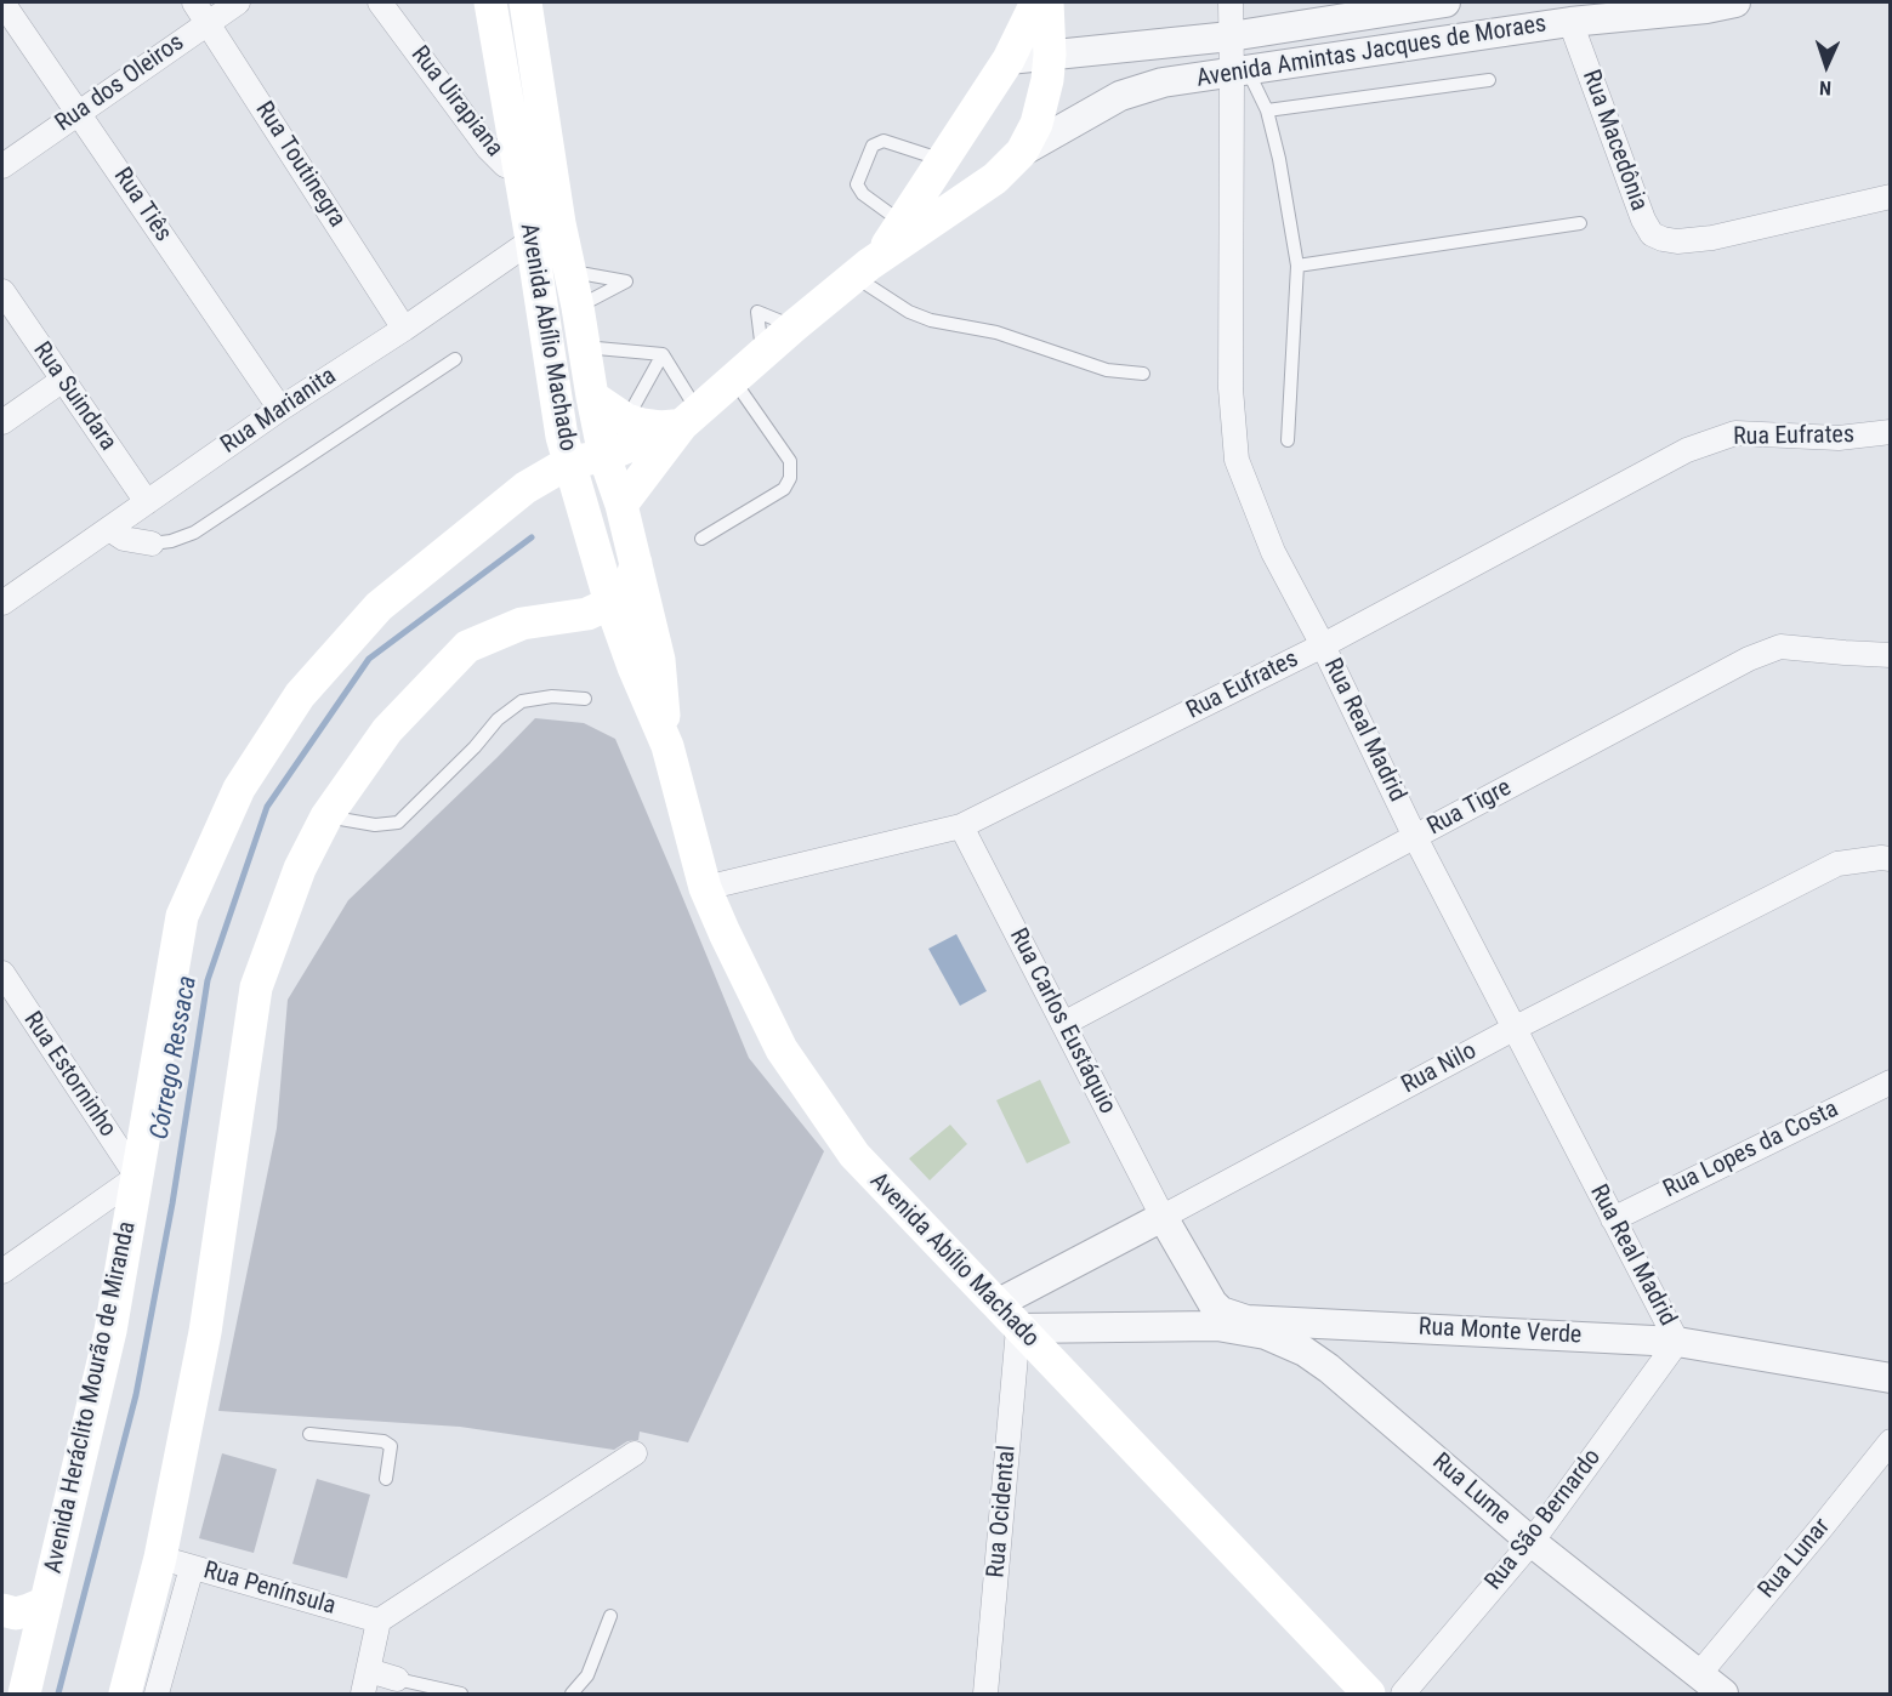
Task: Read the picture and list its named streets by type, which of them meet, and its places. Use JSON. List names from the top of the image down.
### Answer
{
  "streets": {
    "main road": ["Avenida Abílio Machado", "Avenida Heráclito Mourão de Miranda"],
    "street": [
      "Avenida Amintas Jacques de Moraes",
      "Rua dos Oleiros",
      "Rua Uirapiana",
      "Rua Macedônia",
      "Rua Toutinegra",
      "Rua Tiês",
      "Rua Suindara",
      "Rua Marianita",
      "Rua Eufrates",
      "Rua Real Madrid",
      "Rua Tigre",
      "Rua Carlos Eustáquio",
      "Rua Nilo",
      "Rua Estorninho",
      "Rua Lopes da Costa",
      "Rua Monte Verde",
      "Rua Lume",
      "Rua Ocidental",
      "Rua São Bernardo",
      "Rua Lunar",
      "Rua Península"
    ]
  },
  "crossings": [
    ["Avenida Amintas Jacques de Moraes", "Rua Macedônia"],
    ["Avenida Amintas Jacques de Moraes", "Rua Real Madrid"],
    ["Rua dos Oleiros", "Rua Toutinegra"],
    ["Rua dos Oleiros", "Rua Tiês"],
    ["Rua Uirapiana", "Avenida Abílio Machado"],
    ["Rua Toutinegra", "Rua Marianita"],
    ["Rua Tiês", "Rua Marianita"],
    ["Avenida Abílio Machado", "Rua Marianita"],
    ["Avenida Abílio Machado", "Rua Eufrates"],
    ["Avenida Abílio Machado", "Rua Nilo"],
    ["Avenida Abílio Machado", "Avenida Heráclito Mourão de Miranda"],
    ["Avenida Abílio Machado", "Rua Lume"],
    ["Avenida Abílio Machado", "Rua Ocidental"],
    ["Rua Suindara", "Rua Marianita"],
    ["Rua Eufrates", "Rua Real Madrid"],
    ["Rua Eufrates", "Rua Carlos Eustáquio"],
    ["Rua Real Madrid", "Rua Tigre"],
    ["Rua Real Madrid", "Rua Nilo"],
    ["Rua Real Madrid", "Rua Lopes da Costa"],
    ["Rua Real Madrid", "Rua Monte Verde"],
    ["Rua Real Madrid", "Rua São Bernardo"],
    ["Rua Tigre", "Rua Carlos Eustáquio"],
    ["Rua Carlos Eustáquio", "Rua Nilo"],
    ["Rua Carlos Eustáquio", "Rua Monte Verde"],
    ["Rua Nilo", "Rua Monte Verde"],
    ["Rua Nilo", "Rua Lume"],
    ["Rua Nilo", "Rua Ocidental"],
    ["Rua Estorninho", "Avenida Heráclito Mourão de Miranda"],
    ["Rua Monte Verde", "Rua São Bernardo"],
    ["Rua Lume", "Rua Ocidental"],
    ["Rua Lume", "Rua São Bernardo"],
    ["Rua Lume", "Rua Lunar"]
  ],
  "water": ["Córrego Ressaca"],
  "north": "bottom"
}
